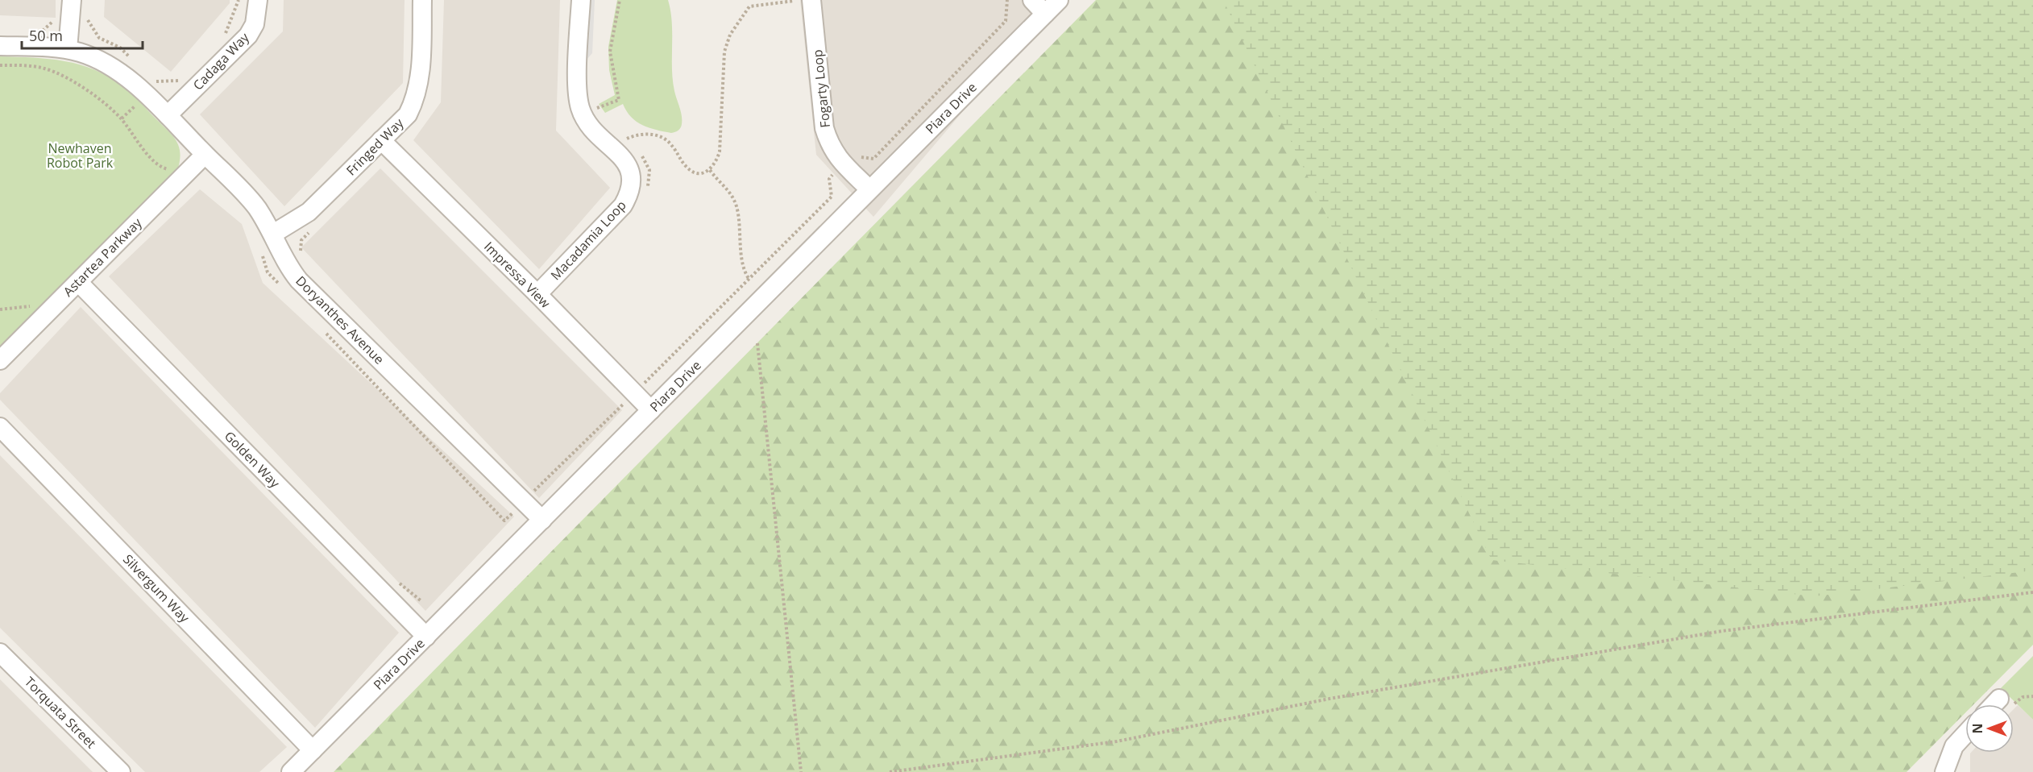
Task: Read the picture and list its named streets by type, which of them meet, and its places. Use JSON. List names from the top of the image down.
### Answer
{
  "streets": {
    "street": [
      "Cadaga Way",
      "Fogarty Loop",
      "Piara Drive",
      "Fringed Way",
      "Macadamia Loop",
      "Astartea Parkway",
      "Impressa View",
      "Doryanthes Avenue",
      "Golden Way",
      "Silvergum Way",
      "Torquata Street"
    ]
  },
  "crossings": [
    ["Cadaga Way", "Doryanthes Avenue"],
    ["Fogarty Loop", "Piara Drive"],
    ["Piara Drive", "Impressa View"],
    ["Piara Drive", "Doryanthes Avenue"],
    ["Piara Drive", "Golden Way"],
    ["Piara Drive", "Silvergum Way"],
    ["Fringed Way", "Impressa View"],
    ["Fringed Way", "Doryanthes Avenue"],
    ["Macadamia Loop", "Impressa View"],
    ["Astartea Parkway", "Doryanthes Avenue"],
    ["Astartea Parkway", "Golden Way"]
  ],
  "parks": ["Newhaven Robot Park"],
  "scale_bar": "50 m",
  "north": "left"
}
